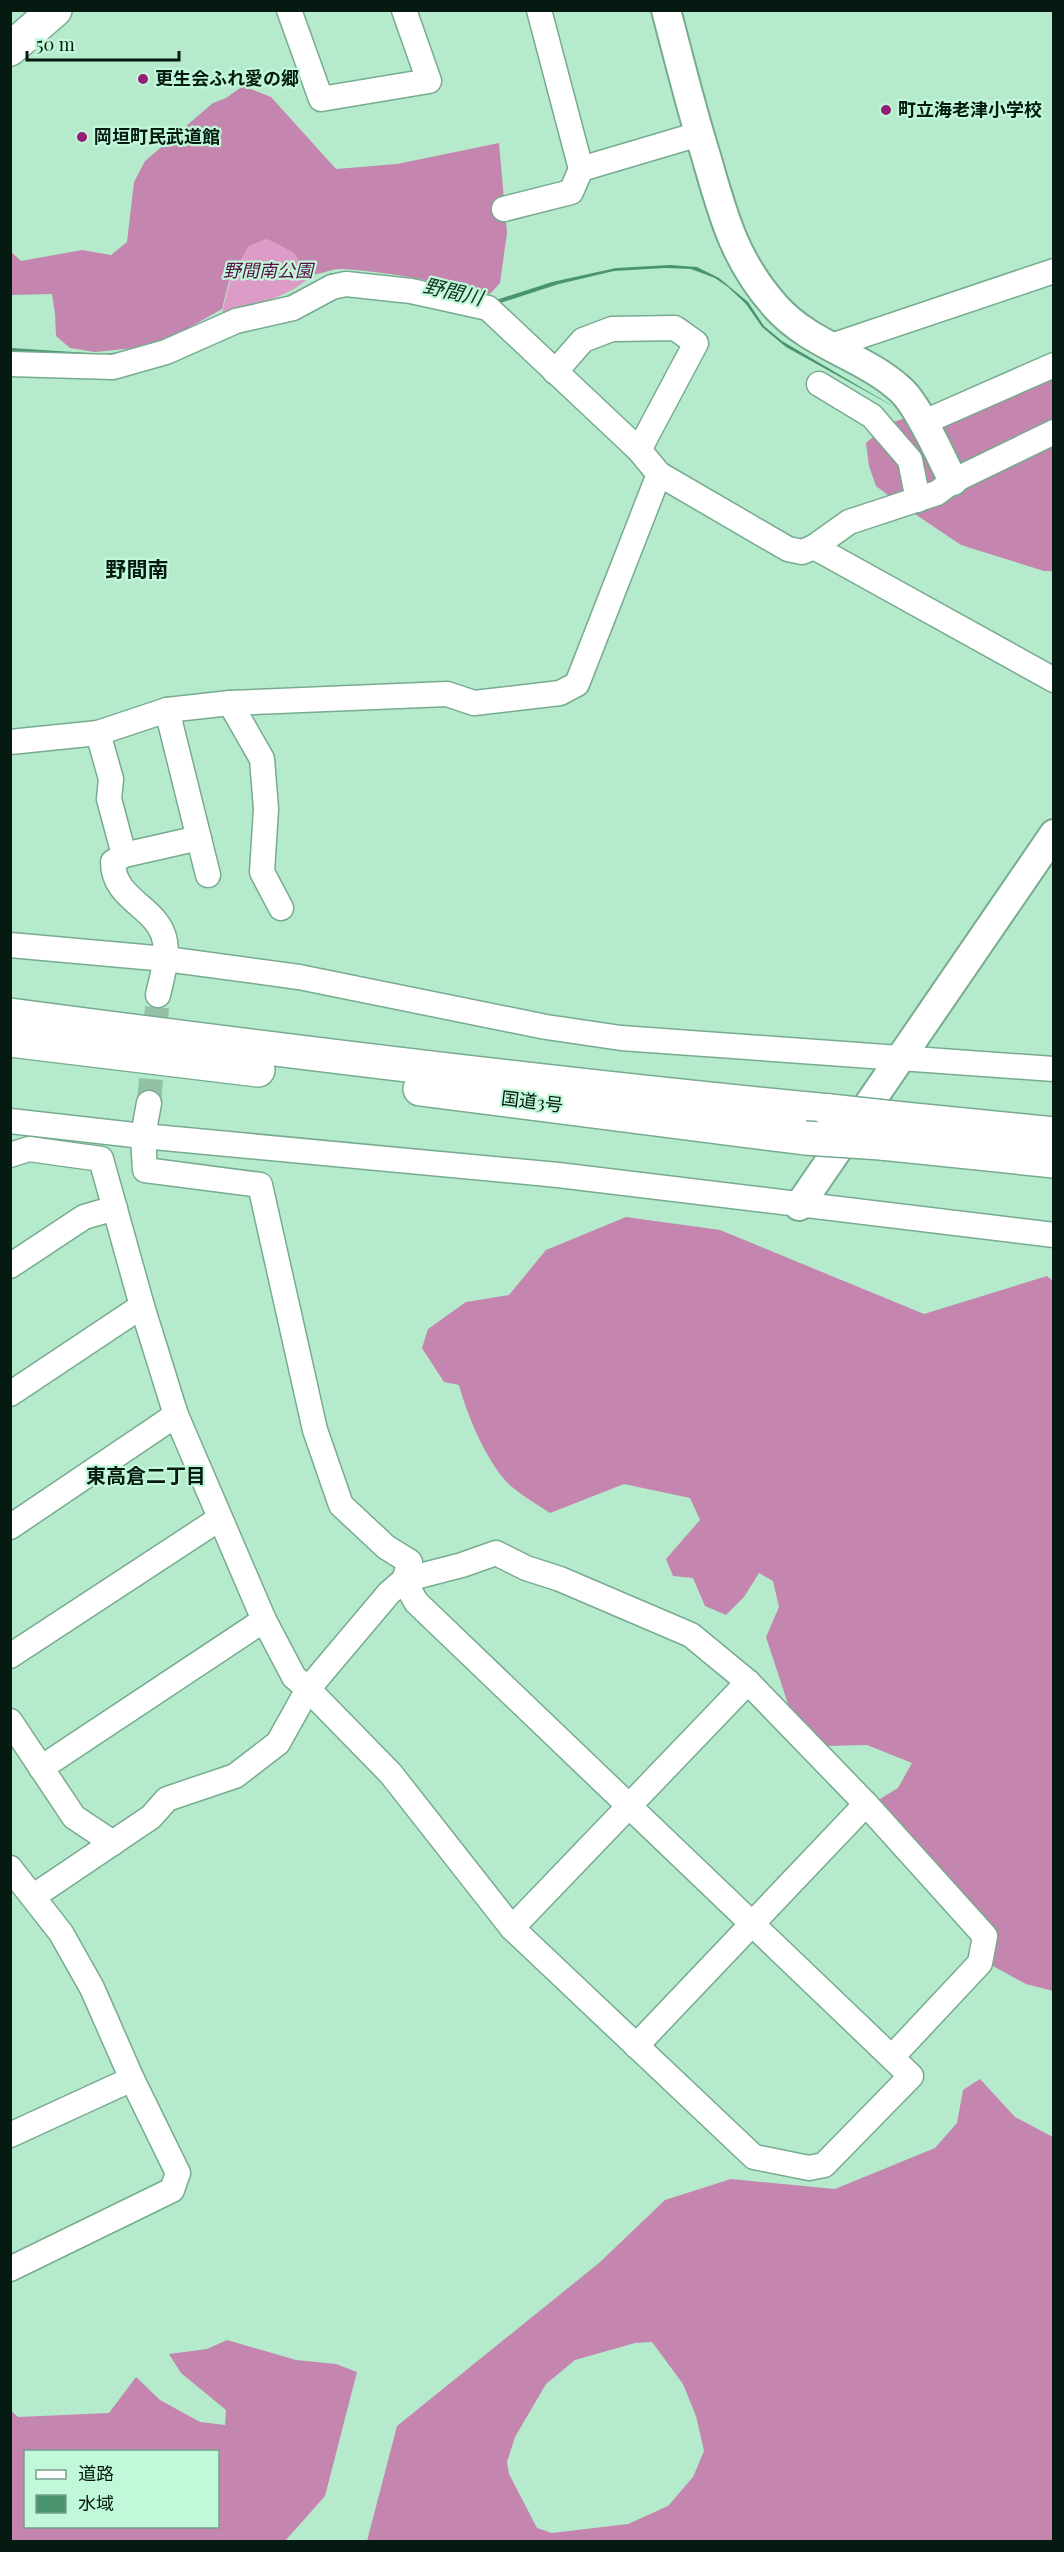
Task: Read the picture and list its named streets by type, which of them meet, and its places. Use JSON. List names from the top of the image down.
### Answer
{
  "streets": {
    "main road": ["国道3号"]
  },
  "districts": ["野間南", "東高倉二丁目"],
  "water": ["野間川"],
  "parks": ["野間南公園"],
  "places": ["更生会ふれ愛の郷", "町立海老津小学校", "岡垣町民武道館"],
  "legend": ["道路", "水域"],
  "scale_bar": "50 m"
}
